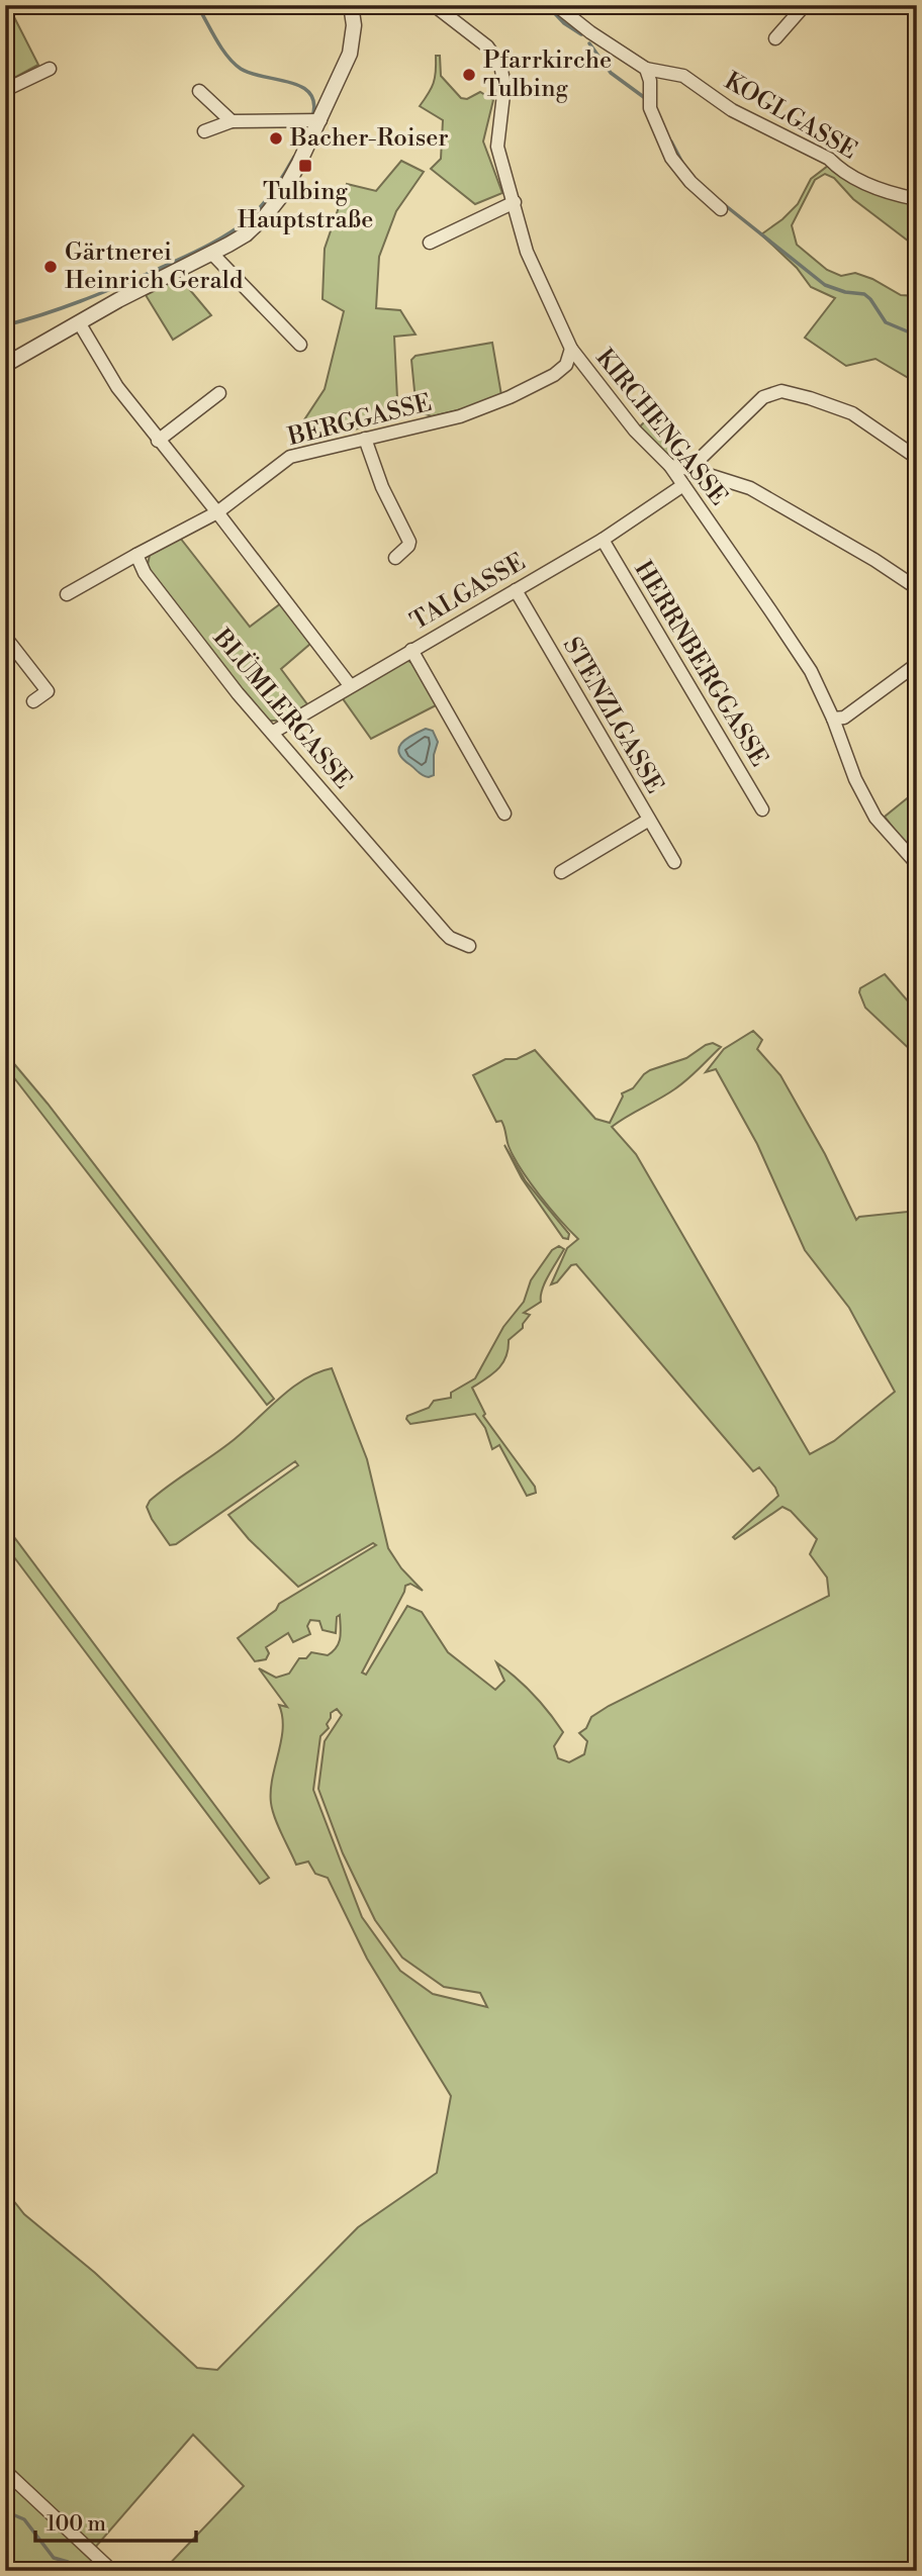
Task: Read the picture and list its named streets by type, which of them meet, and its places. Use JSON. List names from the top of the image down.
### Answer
{
  "streets": {
    "street": [
      "KOGLGASSE",
      "BERGGASSE",
      "KIRCHENGASSE",
      "TALGASSE",
      "HERRNBERGGASSE",
      "BLÜMLERGASSE",
      "STENZLGASSE"
    ]
  },
  "crossings": [
    ["BERGGASSE", "KIRCHENGASSE"],
    ["KIRCHENGASSE", "TALGASSE"],
    ["TALGASSE", "HERRNBERGGASSE"],
    ["TALGASSE", "BLÜMLERGASSE"],
    ["TALGASSE", "STENZLGASSE"]
  ],
  "places": {
    "other": ["Pfarrkirche Tulbing", "Bacher-Roiser", "Gärtnerei Heinrich Gerald"],
    "transit": ["Tulbing Hauptstraße"]
  },
  "scale_bar": "100 m"
}
